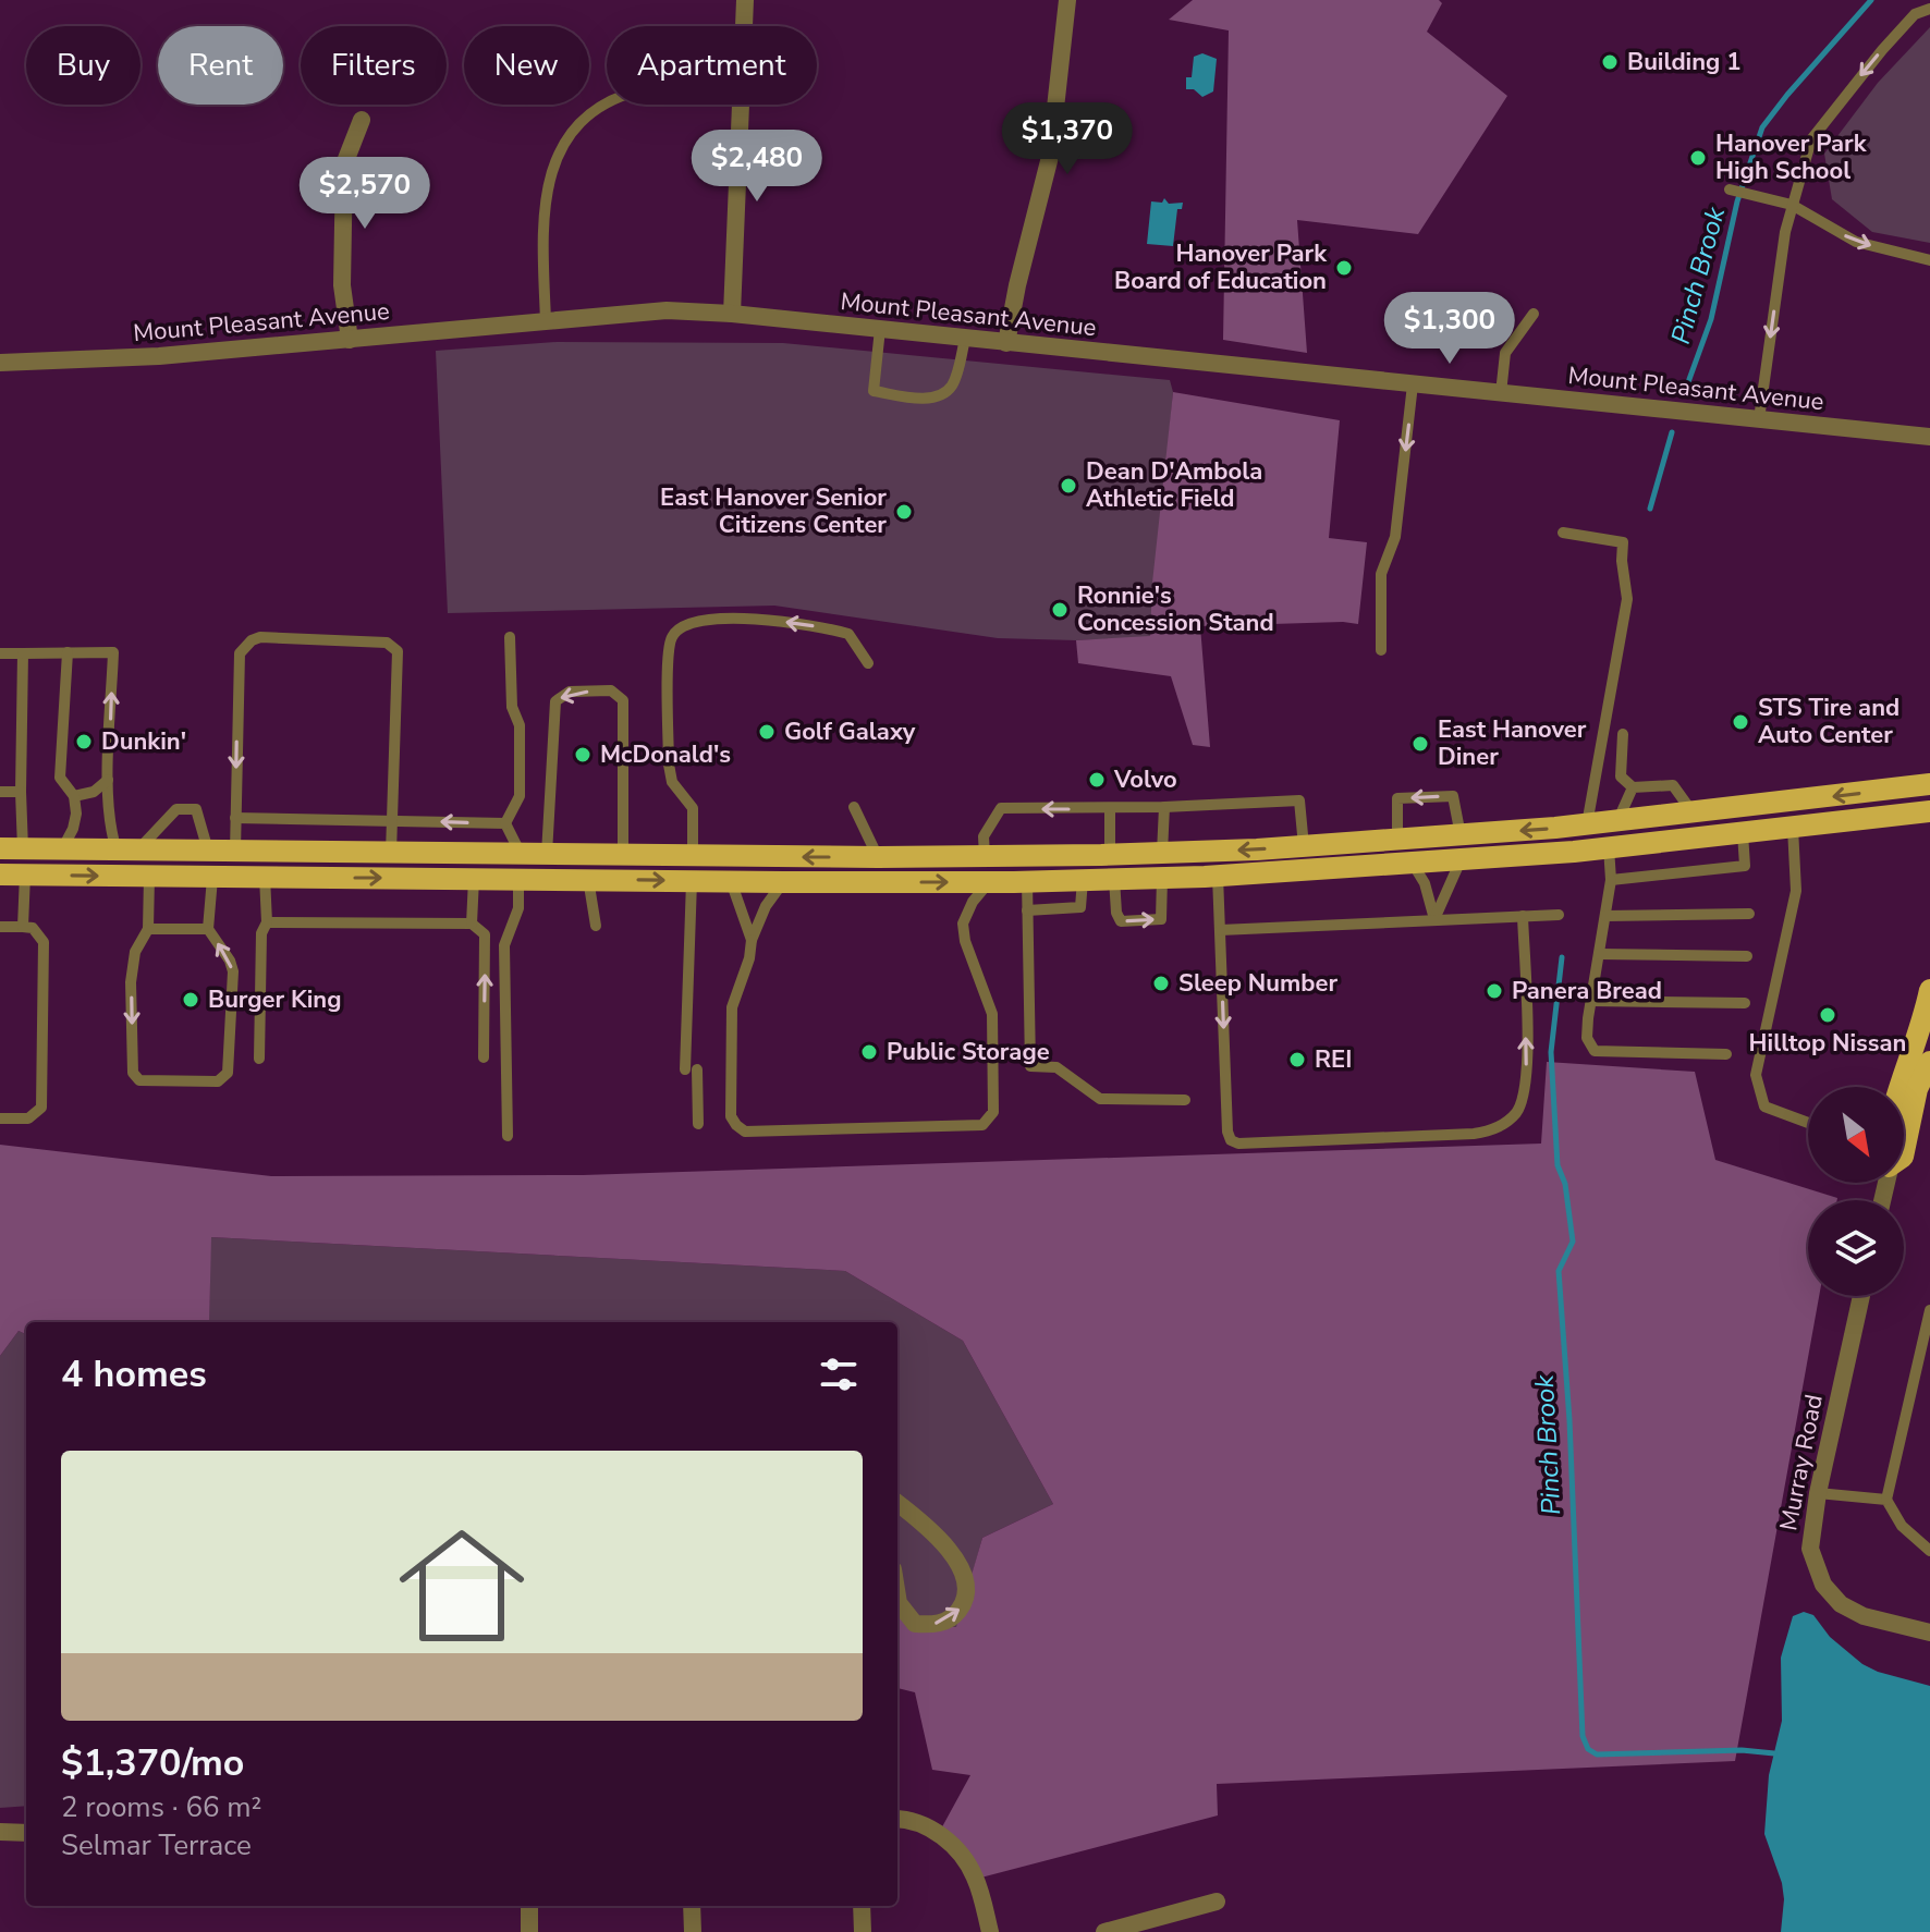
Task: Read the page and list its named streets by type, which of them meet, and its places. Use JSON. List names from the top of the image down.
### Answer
{
  "streets": {
    "street": ["Mount Pleasant Avenue", "Murray Road"]
  },
  "water": ["Pinch Brook"],
  "places": [
    "Building 1",
    "Hanover Park High School",
    "Hanover Park Board of Education",
    "Dean D'Ambola Athletic Field",
    "East Hanover Senior Citizens Center",
    "Ronnie's Concession Stand",
    "STS Tire and Auto Center",
    "Golf Galaxy",
    "Dunkin'",
    "East Hanover Diner",
    "McDonald's",
    "Volvo",
    "Sleep Number",
    "Panera Bread",
    "Burger King",
    "Hilltop Nissan",
    "Public Storage",
    "REI"
  ],
  "north": "bottom right",
  "page": {
    "chip": [
      "Buy",
      "Rent",
      "Filters",
      "New",
      "Apartment"
    ],
    "price": [
      "$1,370",
      "$2,480",
      "$2,570",
      "$1,300"
    ],
    "heading": "4 homes",
    "list": [
      {
        "name": "$1,370/mo",
        "note": "2 rooms · 66 m² · Selmar Terrace"
      }
    ]
  }
}
